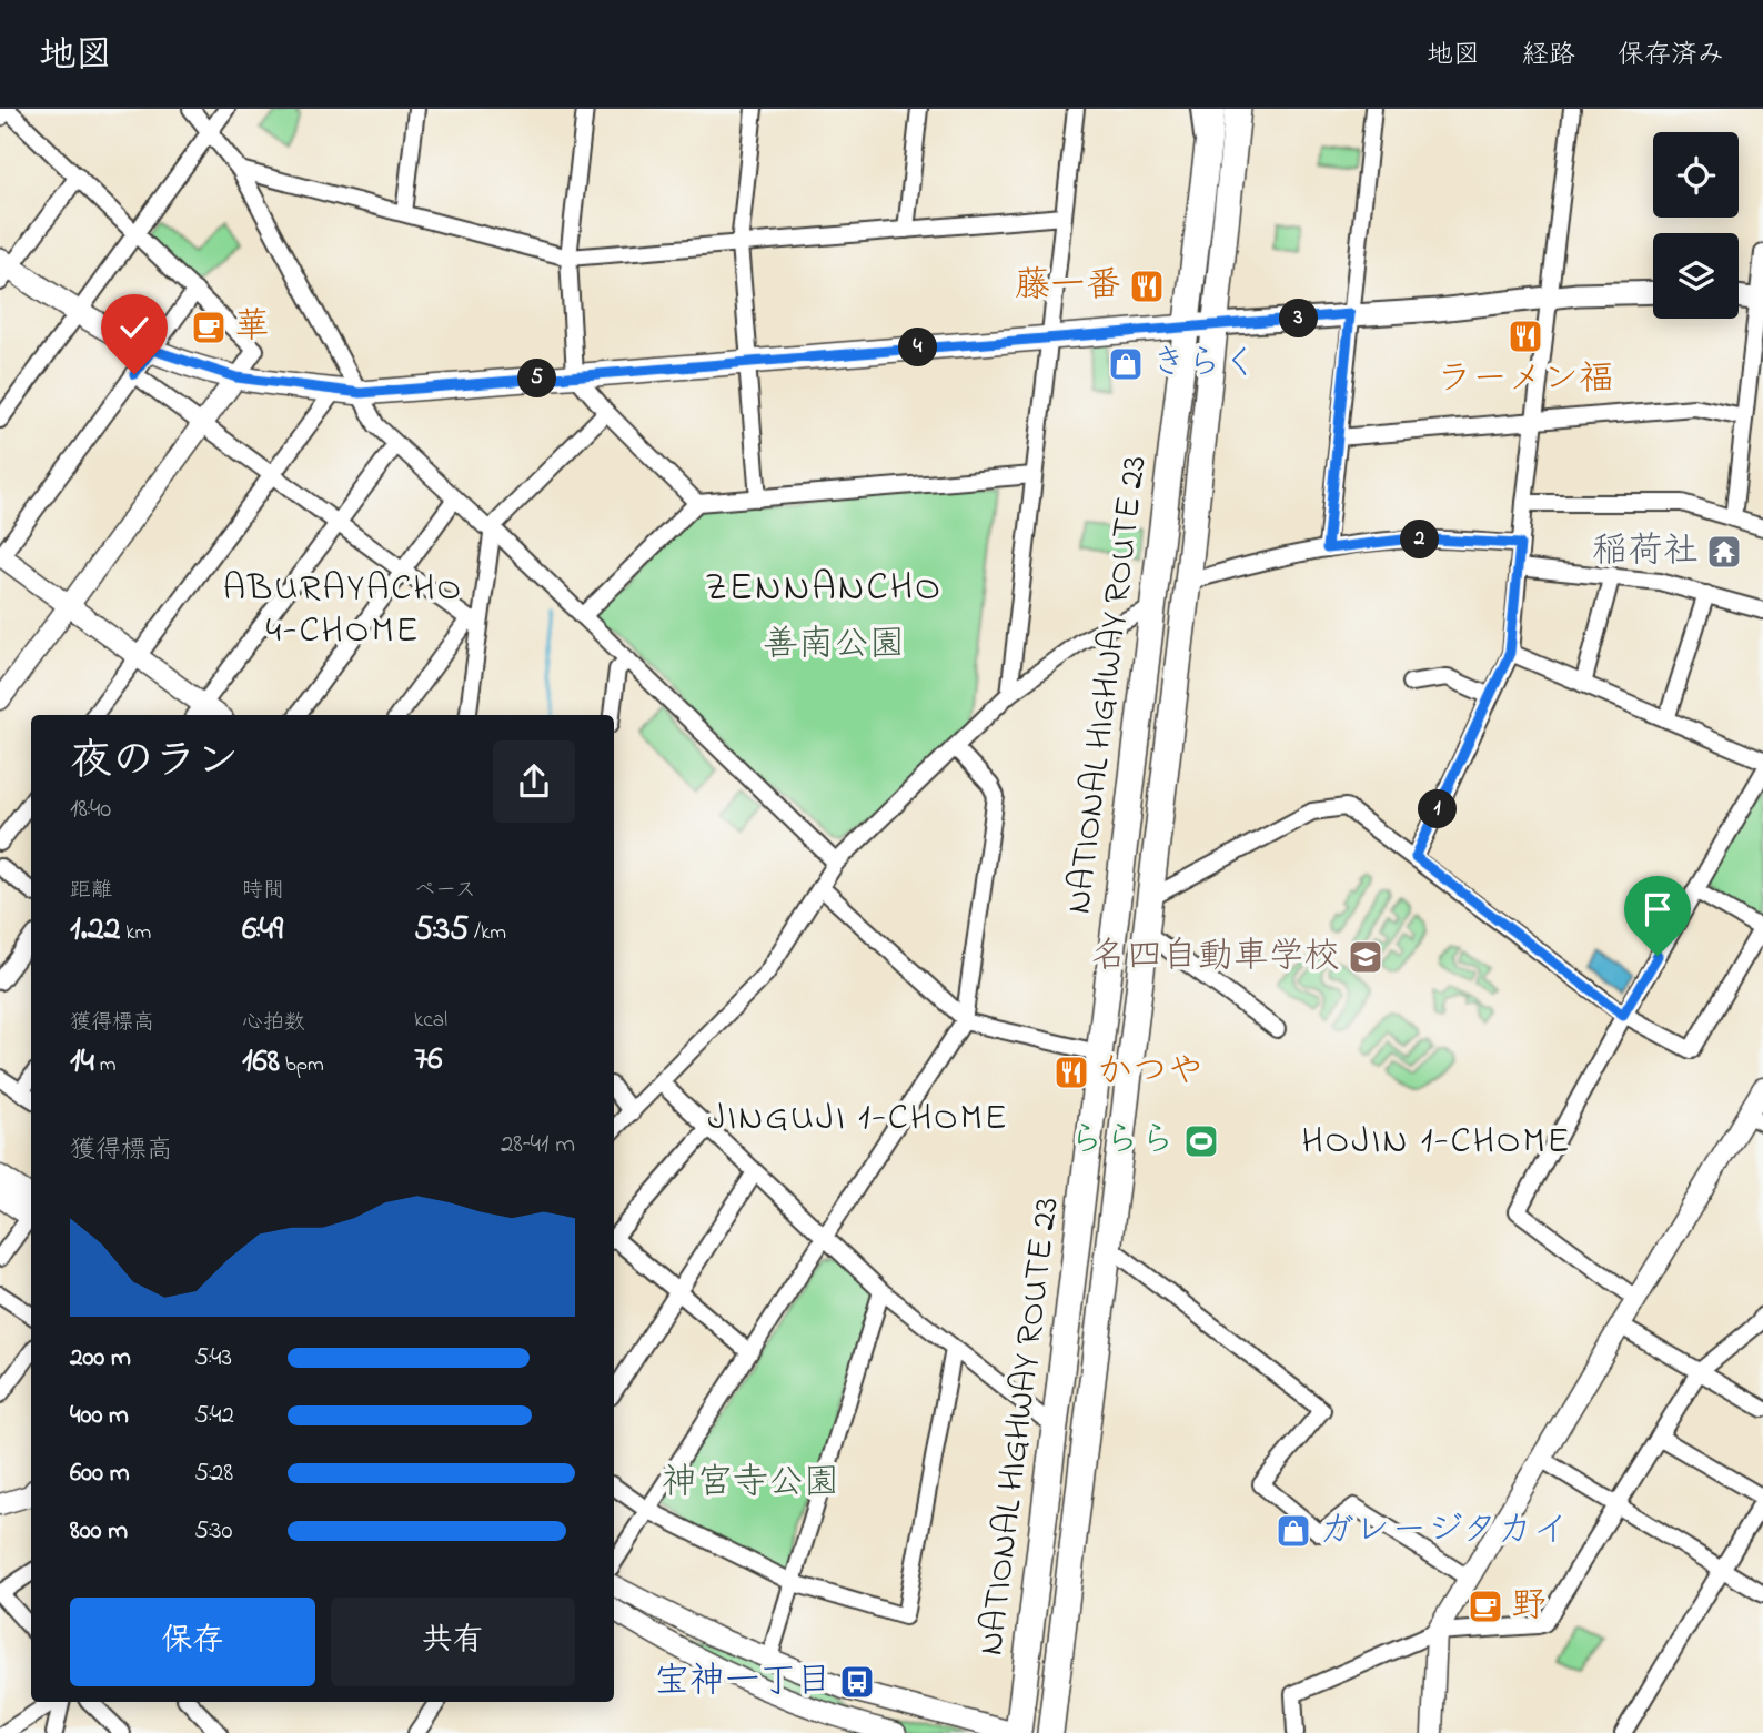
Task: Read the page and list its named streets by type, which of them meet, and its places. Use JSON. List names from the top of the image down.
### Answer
{
  "streets": {
    "highway": ["NATIONAL HIGHWAY ROUTE 23"]
  },
  "districts": [
    "ZENNANCHO",
    "ABURAYACHO 4-CHOME",
    "JINGUJI 1-CHOME",
    "HOJIN 1-CHOME"
  ],
  "parks": ["善南公園", "神宮寺公園"],
  "places": {
    "restaurant": ["藤一番", "ラーメン福", "かつや"],
    "cafe": ["華", "野"],
    "shop": ["きらく", "ガレージタカイ"],
    "temple": ["稲荷社"],
    "school or university": ["名四自動車学校"],
    "sports": ["ららら"],
    "bus stop": ["宝神一丁目"]
  },
  "page": {
    "header": "地図",
    "nav": ["地図", "経路", "保存済み"],
    "pins": [
      "3",
      "4",
      "5",
      "2",
      "1"
    ],
    "heading": ["夜のラン", "18:40"],
    "stats": [
      ["距離", "1.22 km"],
      ["時間", "6:49"],
      ["ペース", "5:35 /km"],
      ["獲得標高", "14 m"],
      ["心拍数", "168 bpm"],
      ["kcal", "76"]
    ],
    "chart": ["獲得標高", "28–41 m"],
    "list": [
      {
        "name": "200 m",
        "note": "5:43"
      },
      {
        "name": "400 m",
        "note": "5:42"
      },
      {
        "name": "600 m",
        "note": "5:28"
      },
      {
        "name": "800 m",
        "note": "5:30"
      }
    ],
    "buttons": ["保存", "共有"]
  }
}
